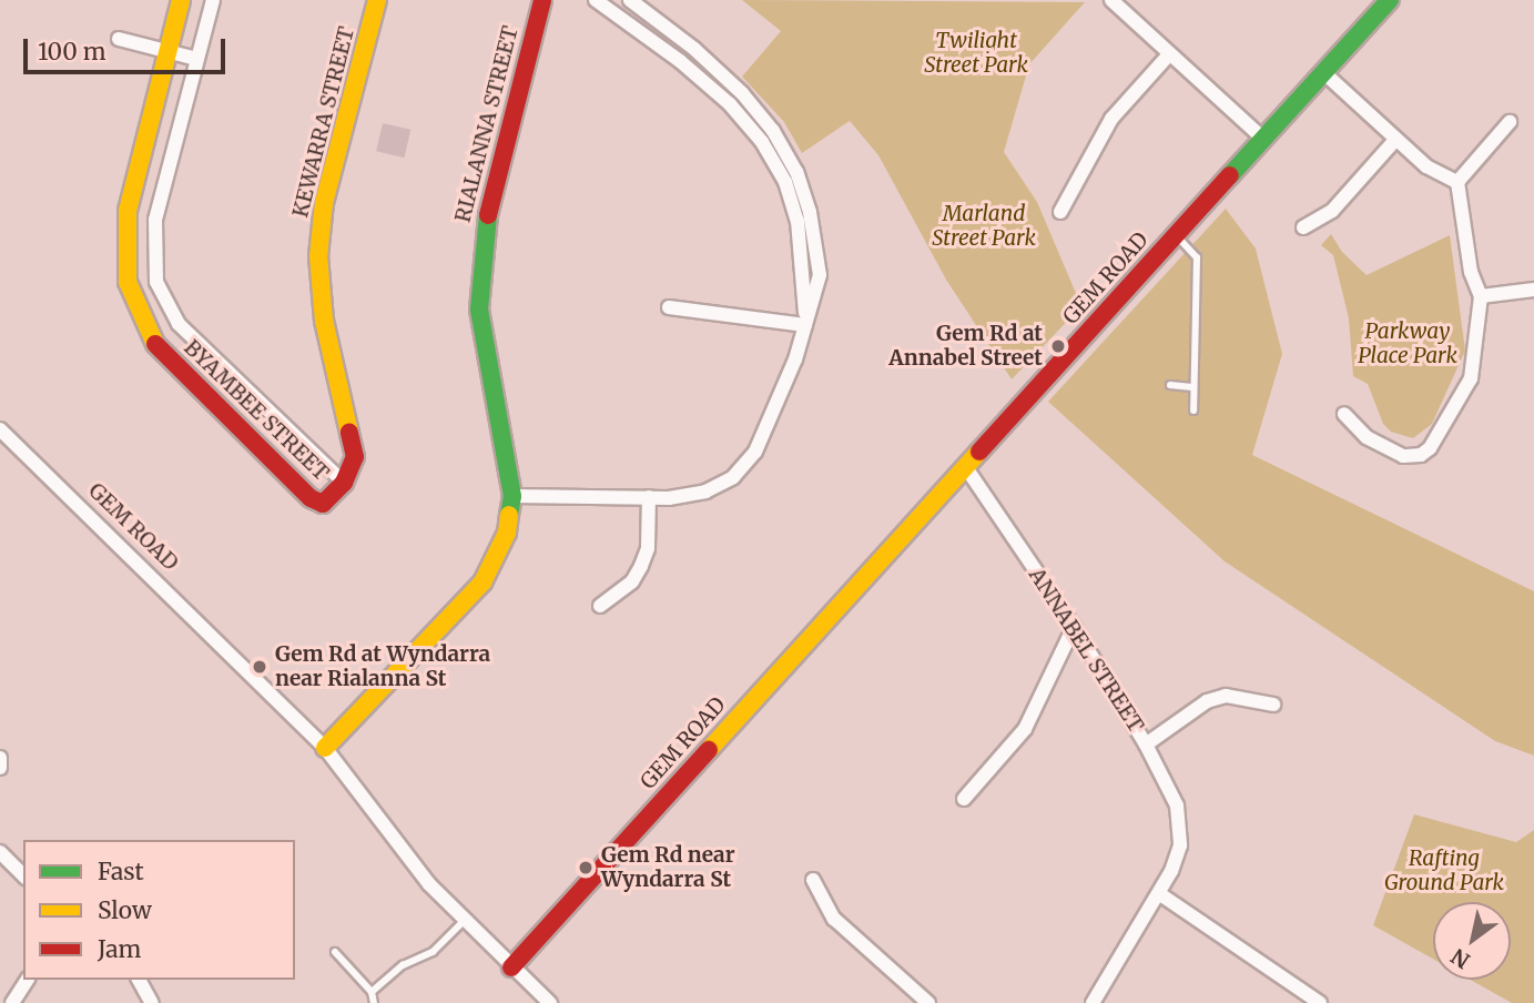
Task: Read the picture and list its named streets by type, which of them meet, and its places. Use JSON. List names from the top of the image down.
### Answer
{
  "streets": {
    "street": [
      "KEWARRA STREET",
      "RIALANNA STREET",
      "GEM ROAD",
      "BYAMBEE STREET",
      "ANNABEL STREET"
    ]
  },
  "crossings": [
    ["KEWARRA STREET", "BYAMBEE STREET"],
    ["RIALANNA STREET", "GEM ROAD"],
    ["GEM ROAD", "ANNABEL STREET"]
  ],
  "parks": [
    "Twilight Street Park",
    "Marland Street Park",
    "Parkway Place Park",
    "Rafting Ground Park"
  ],
  "places": ["Gem Rd at Annabel Street", "Gem Rd at Wyndarra near Rialanna St", "Gem Rd near Wyndarra St"],
  "legend": ["Fast", "Slow", "Jam"],
  "scale_bar": "100 m",
  "north": "bottom left"
}
